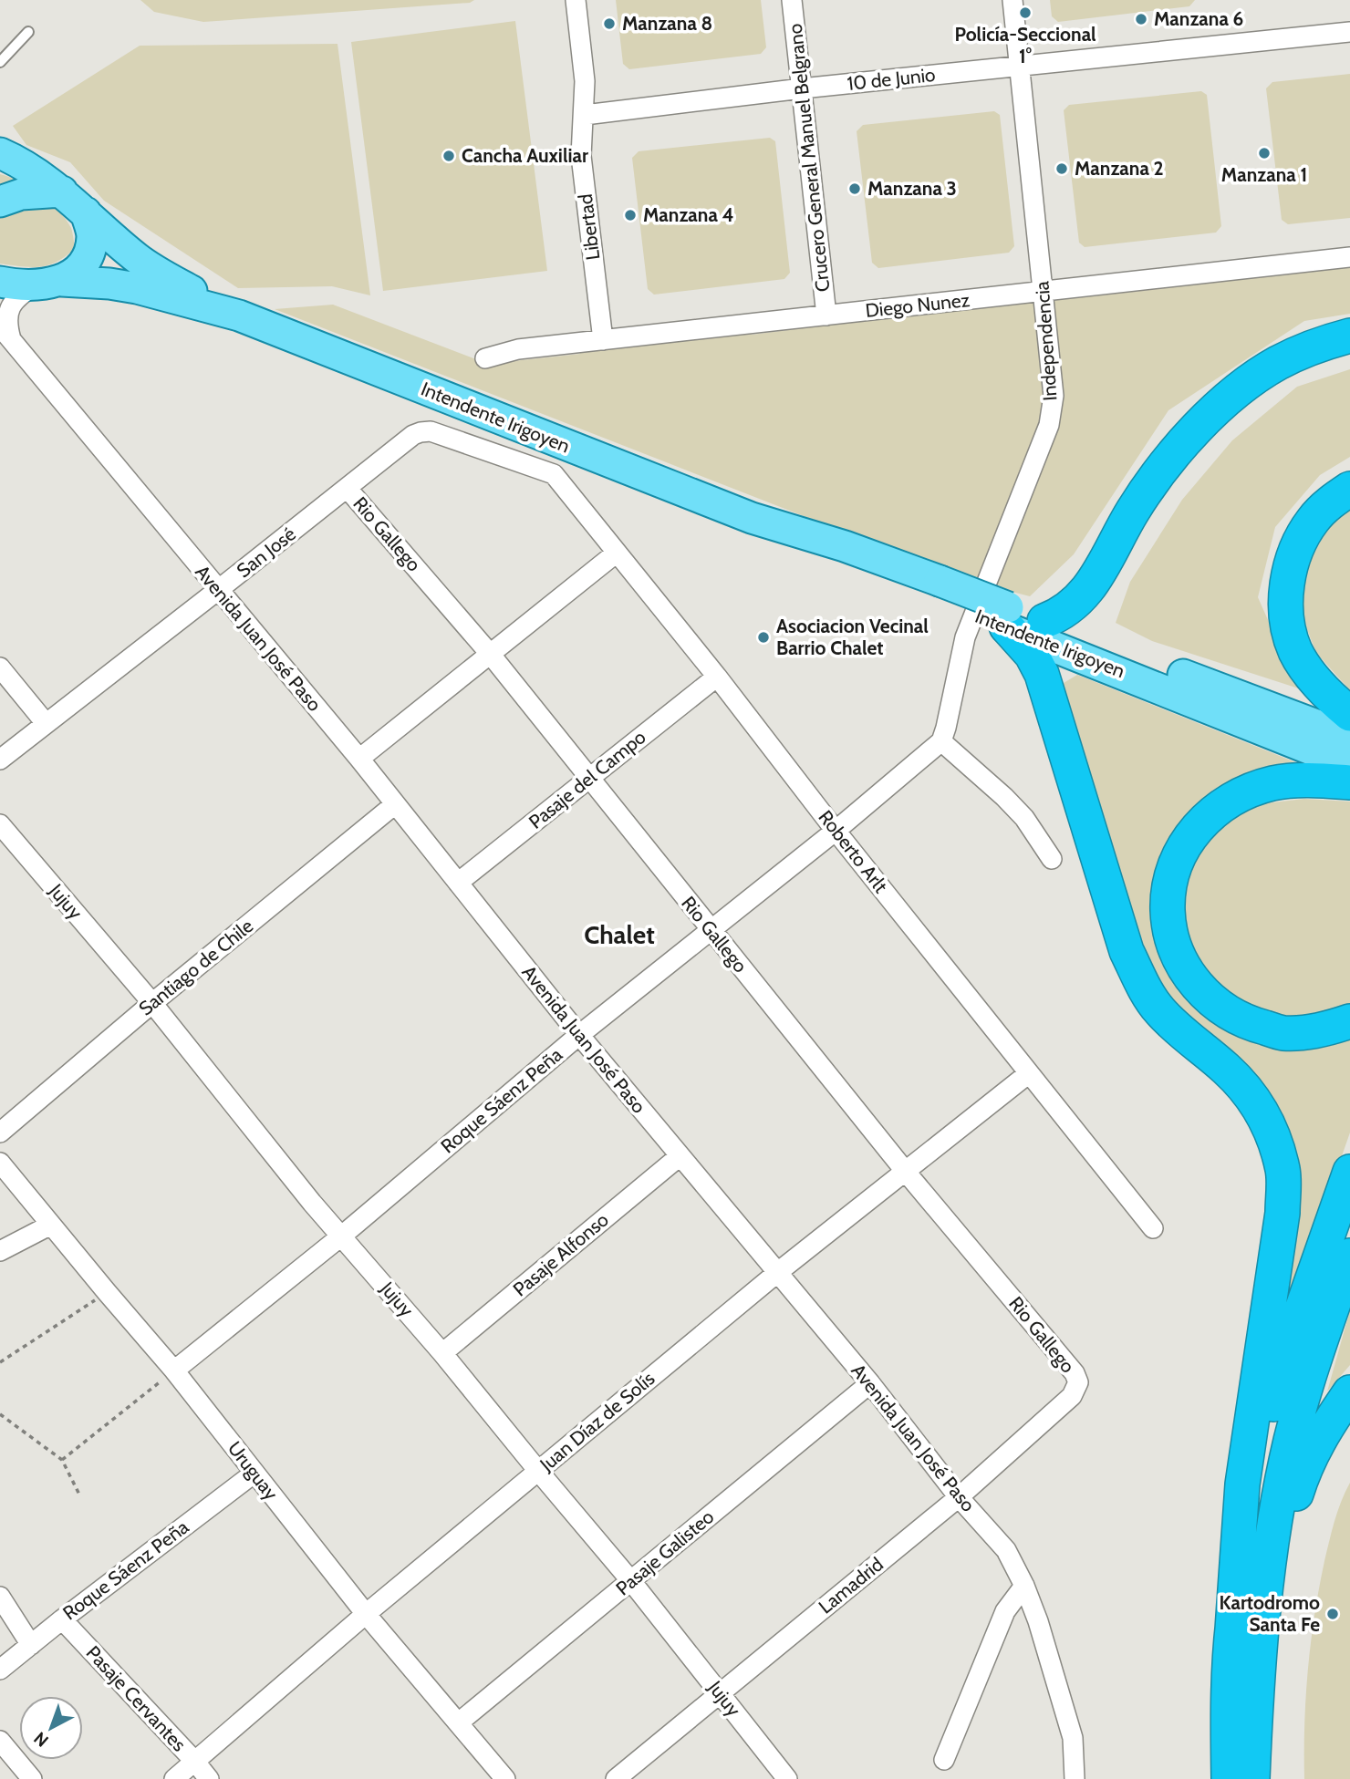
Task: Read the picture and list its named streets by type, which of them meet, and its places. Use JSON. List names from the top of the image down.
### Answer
{
  "streets": {
    "main road": ["Intendente Irigoyen"],
    "street": [
      "10 de Junio",
      "Crucero General Manuel Belgrano",
      "Libertad",
      "Diego Nunez",
      "Independencia",
      "Rio Gallego",
      "San José",
      "Avenida Juan José Paso",
      "Pasaje del Campo",
      "Roberto Arlt",
      "Jujuy",
      "Santiago de Chile",
      "Roque Sáenz Peña",
      "Pasaje Alfonso",
      "Juan Díaz de Solís",
      "Uruguay",
      "Pasaje Galisteo",
      "Lamadrid",
      "Pasaje Cervantes"
    ]
  },
  "crossings": [
    ["10 de Junio", "Crucero General Manuel Belgrano"],
    ["10 de Junio", "Libertad"],
    ["10 de Junio", "Independencia"],
    ["Crucero General Manuel Belgrano", "Diego Nunez"],
    ["Libertad", "Diego Nunez"],
    ["Diego Nunez", "Independencia"],
    ["Independencia", "Roque Sáenz Peña"],
    ["Intendente Irigoyen", "Avenida Juan José Paso"],
    ["Rio Gallego", "San José"],
    ["Rio Gallego", "Pasaje del Campo"],
    ["Rio Gallego", "Roque Sáenz Peña"],
    ["Rio Gallego", "Juan Díaz de Solís"],
    ["Rio Gallego", "Lamadrid"],
    ["San José", "Avenida Juan José Paso"],
    ["San José", "Roberto Arlt"],
    ["Avenida Juan José Paso", "Pasaje del Campo"],
    ["Avenida Juan José Paso", "Santiago de Chile"],
    ["Avenida Juan José Paso", "Roque Sáenz Peña"],
    ["Avenida Juan José Paso", "Pasaje Alfonso"],
    ["Avenida Juan José Paso", "Juan Díaz de Solís"],
    ["Avenida Juan José Paso", "Pasaje Galisteo"],
    ["Avenida Juan José Paso", "Lamadrid"],
    ["Pasaje del Campo", "Roberto Arlt"],
    ["Roberto Arlt", "Roque Sáenz Peña"],
    ["Roberto Arlt", "Juan Díaz de Solís"],
    ["Jujuy", "Santiago de Chile"],
    ["Jujuy", "Roque Sáenz Peña"],
    ["Jujuy", "Pasaje Alfonso"],
    ["Jujuy", "Juan Díaz de Solís"],
    ["Jujuy", "Pasaje Galisteo"],
    ["Jujuy", "Lamadrid"],
    ["Roque Sáenz Peña", "Uruguay"],
    ["Roque Sáenz Peña", "Pasaje Cervantes"],
    ["Juan Díaz de Solís", "Uruguay"],
    ["Juan Díaz de Solís", "Pasaje Cervantes"],
    ["Uruguay", "Pasaje Galisteo"]
  ],
  "districts": ["Chalet"],
  "places": [
    "Policía-Seccional 1°",
    "Manzana 6",
    "Manzana 8",
    "Manzana 1",
    "Cancha Auxiliar",
    "Manzana 2",
    "Manzana 3",
    "Manzana 4",
    "Asociacion Vecinal Barrio Chalet",
    "Kartodromo Santa Fe"
  ],
  "north": "bottom left"
}
